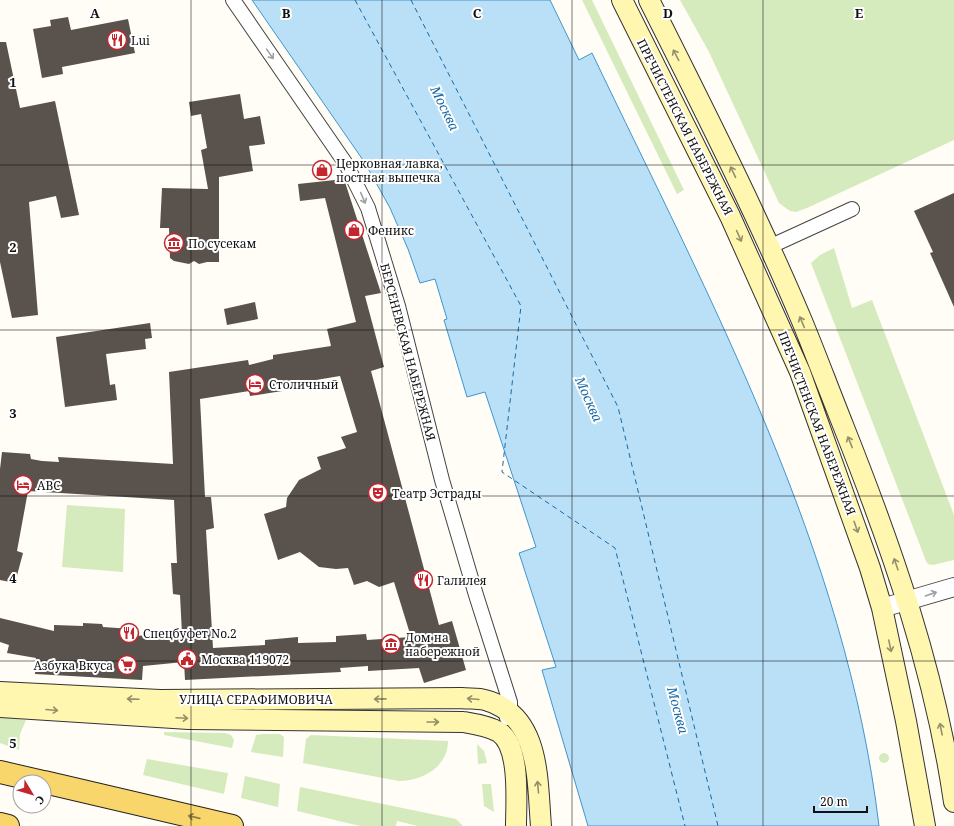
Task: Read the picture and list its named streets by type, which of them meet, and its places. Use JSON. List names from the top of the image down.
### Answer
{
  "streets": {
    "main road": ["ПРЕЧИСТЕНСКАЯ НАБЕРЕЖНАЯ", "УЛИЦА СЕРАФИМОВИЧА"],
    "street": ["БЕРСЕНЕВСКАЯ НАБЕРЕЖНАЯ"]
  },
  "crossings": [
    ["БЕРСЕНЕВСКАЯ НАБЕРЕЖНАЯ", "УЛИЦА СЕРАФИМОВИЧА"]
  ],
  "one_way": ["БЕРСЕНЕВСКАЯ НАБЕРЕЖНАЯ"],
  "water": ["Москва"],
  "places": {
    "restaurant": ["Lui", "Галилея", "Спецбуфет No.2"],
    "shop": ["Церковная лавка, постная выпечка", "Феникс"],
    "museum": ["По сусекам", "Дом на набережной"],
    "hotel": ["Столичный", "ABC"],
    "theatre": ["Театр Эстрады"],
    "public building": ["Москва 119072"],
    "supermarket": ["Азбука Вкуса"]
  },
  "scale_bar": "20 m",
  "north": "bottom right",
  "grid": {
    "columns": [
      "A",
      "B",
      "C",
      "D",
      "E"
    ],
    "rows": [
      "1",
      "2",
      "3",
      "4",
      "5"
    ]
  }
}
